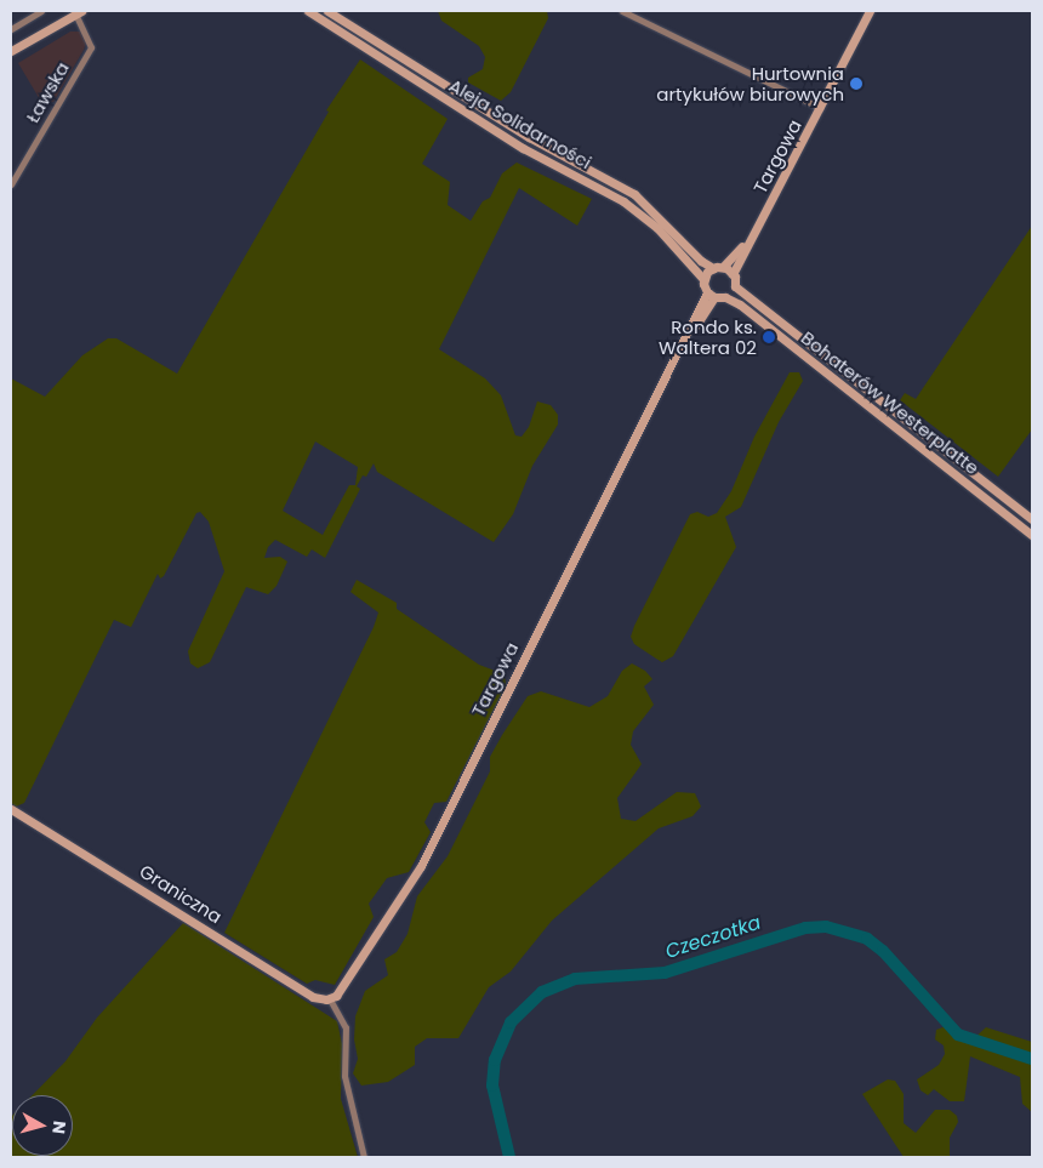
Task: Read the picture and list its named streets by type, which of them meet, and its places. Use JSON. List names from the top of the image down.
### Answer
{
  "streets": {
    "main road": [
      "Aleja Solidarności",
      "Targowa",
      "Bohaterów Westerplatte",
      "Graniczna"
    ],
    "street": ["Ławska"]
  },
  "crossings": [
    ["Aleja Solidarności", "Targowa"],
    ["Aleja Solidarności", "Bohaterów Westerplatte"],
    ["Targowa", "Bohaterów Westerplatte"],
    ["Targowa", "Graniczna"]
  ],
  "water": ["Czeczotka"],
  "places": ["Hurtownia artykułów biurowych", "Rondo ks. Waltera 02"],
  "north": "right"
}
